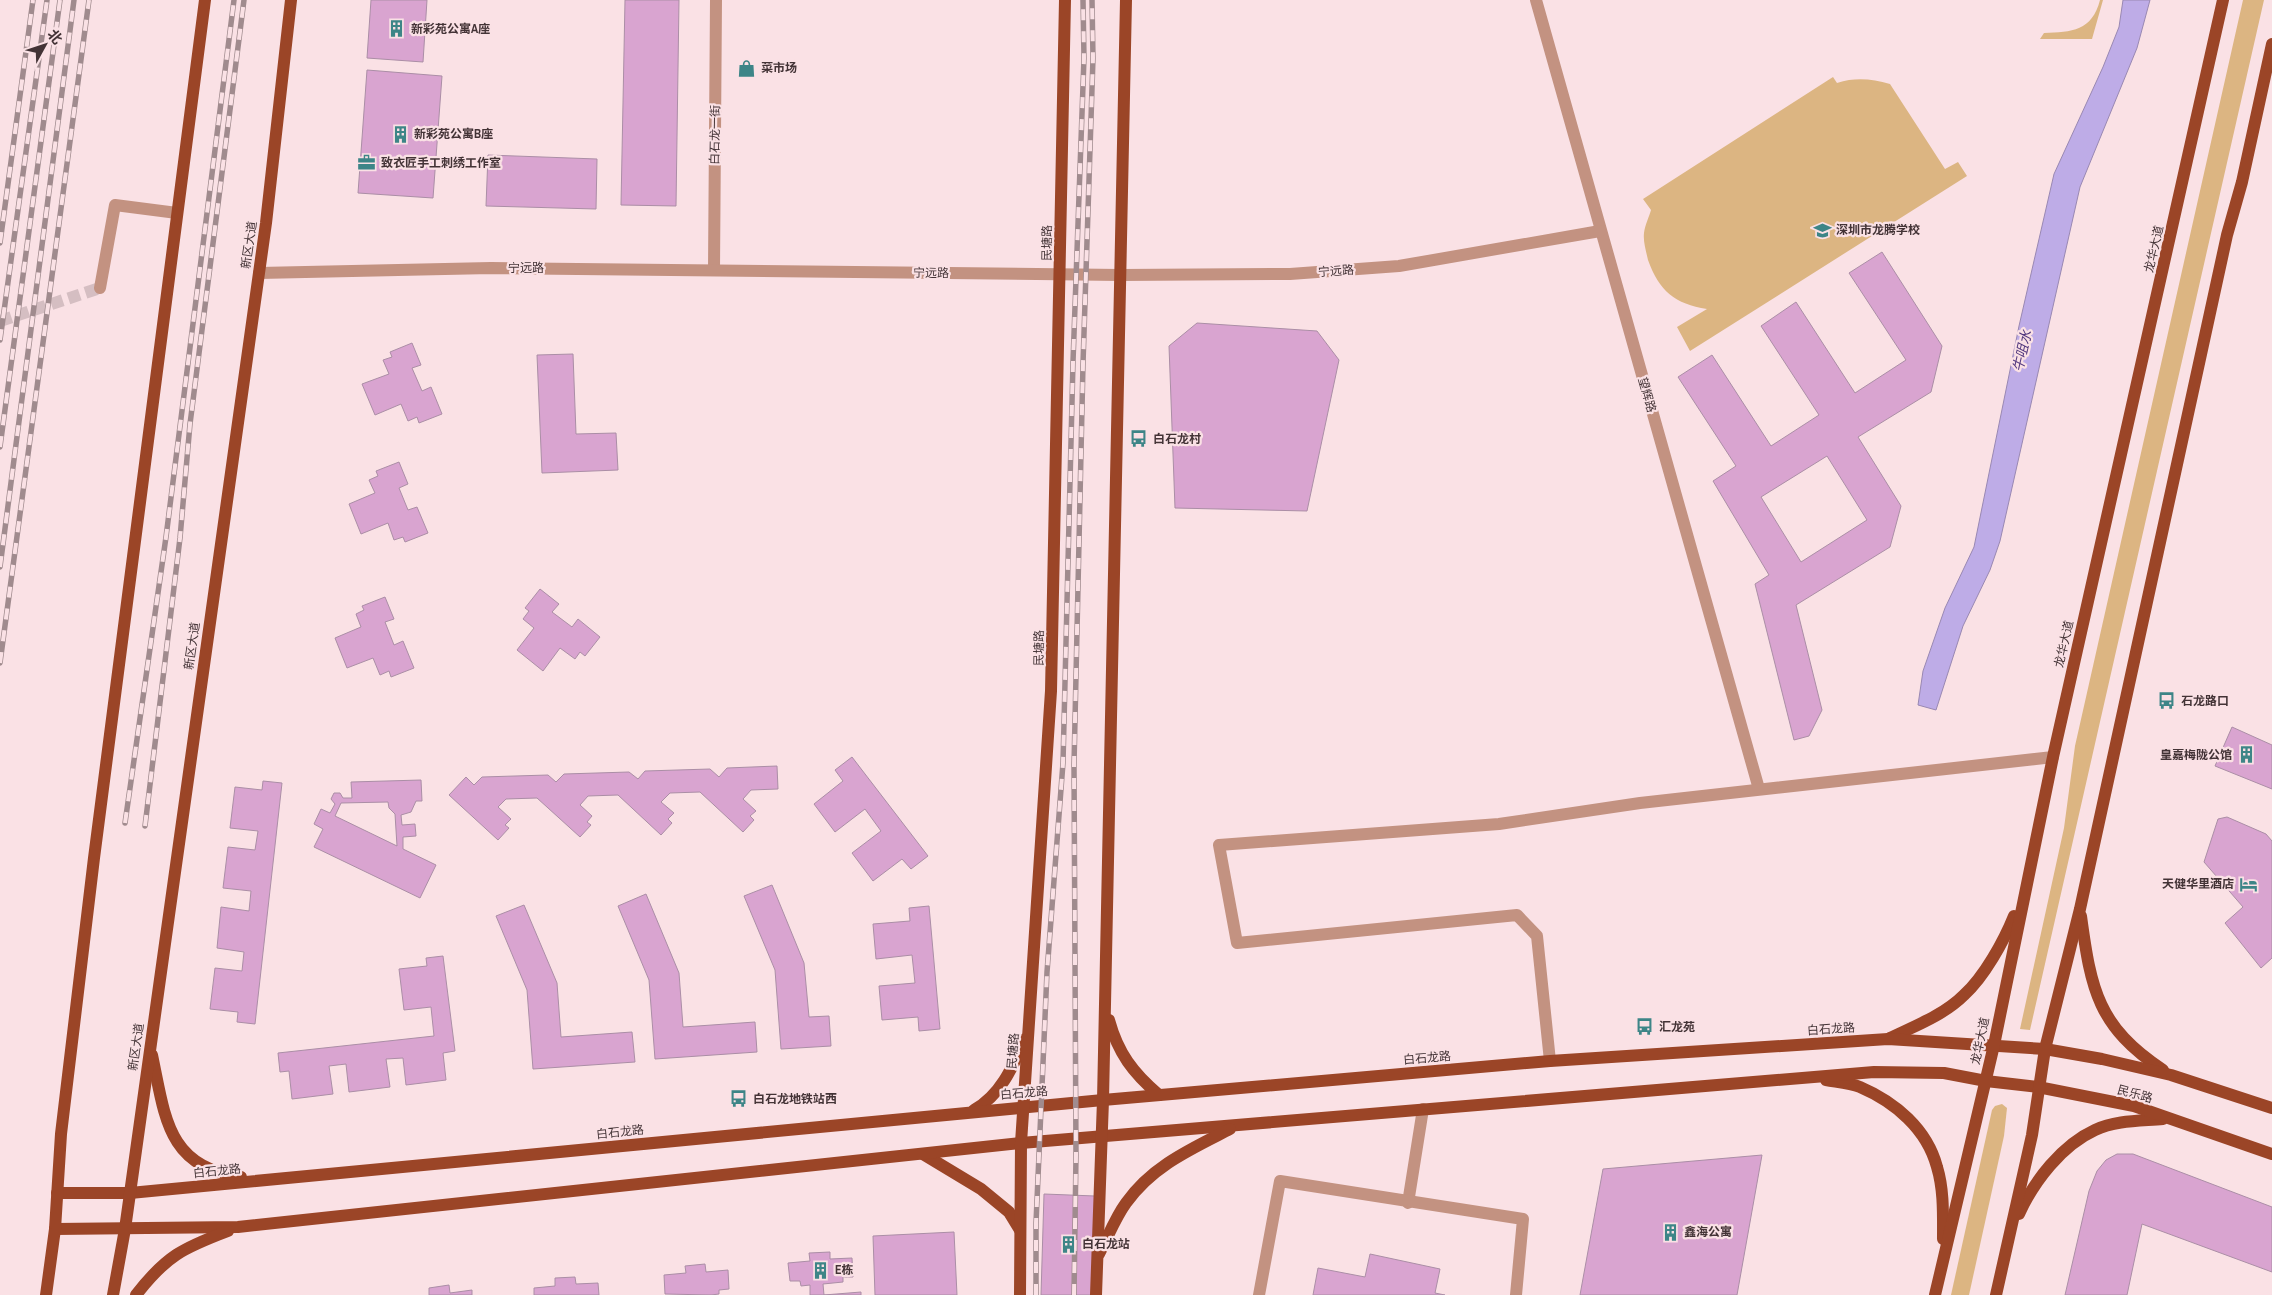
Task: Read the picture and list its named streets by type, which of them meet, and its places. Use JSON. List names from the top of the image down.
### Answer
{
  "streets": {
    "main road": [
      "民塘路",
      "新区大道",
      "龙华大道",
      "白石龙路",
      "民乐路"
    ],
    "street": ["白石龙一街", "宁远路", "望辉路"]
  },
  "crossings": [
    ["白石龙一街", "宁远路"],
    ["民塘路", "宁远路"],
    ["民塘路", "白石龙路"],
    ["新区大道", "宁远路"],
    ["新区大道", "白石龙路"],
    ["龙华大道", "白石龙路"],
    ["龙华大道", "民乐路"],
    ["宁远路", "望辉路"]
  ],
  "water": ["牛咀水"],
  "places": {
    "building": [
      "新彩苑公寓A座",
      "新彩苑公寓B座",
      "皇嘉梅陇公馆",
      "鑫海公寓",
      "白石龙站",
      "E栋"
    ],
    "shop": ["菜市场"],
    "office": ["致衣匠手工刺绣工作室"],
    "school or university": ["深圳市龙腾学校"],
    "bus stop": [
      "白石龙村",
      "石龙路口",
      "汇龙苑",
      "白石龙地铁站西"
    ],
    "hotel": ["天健华里酒店"]
  },
  "north": "top right"
}
